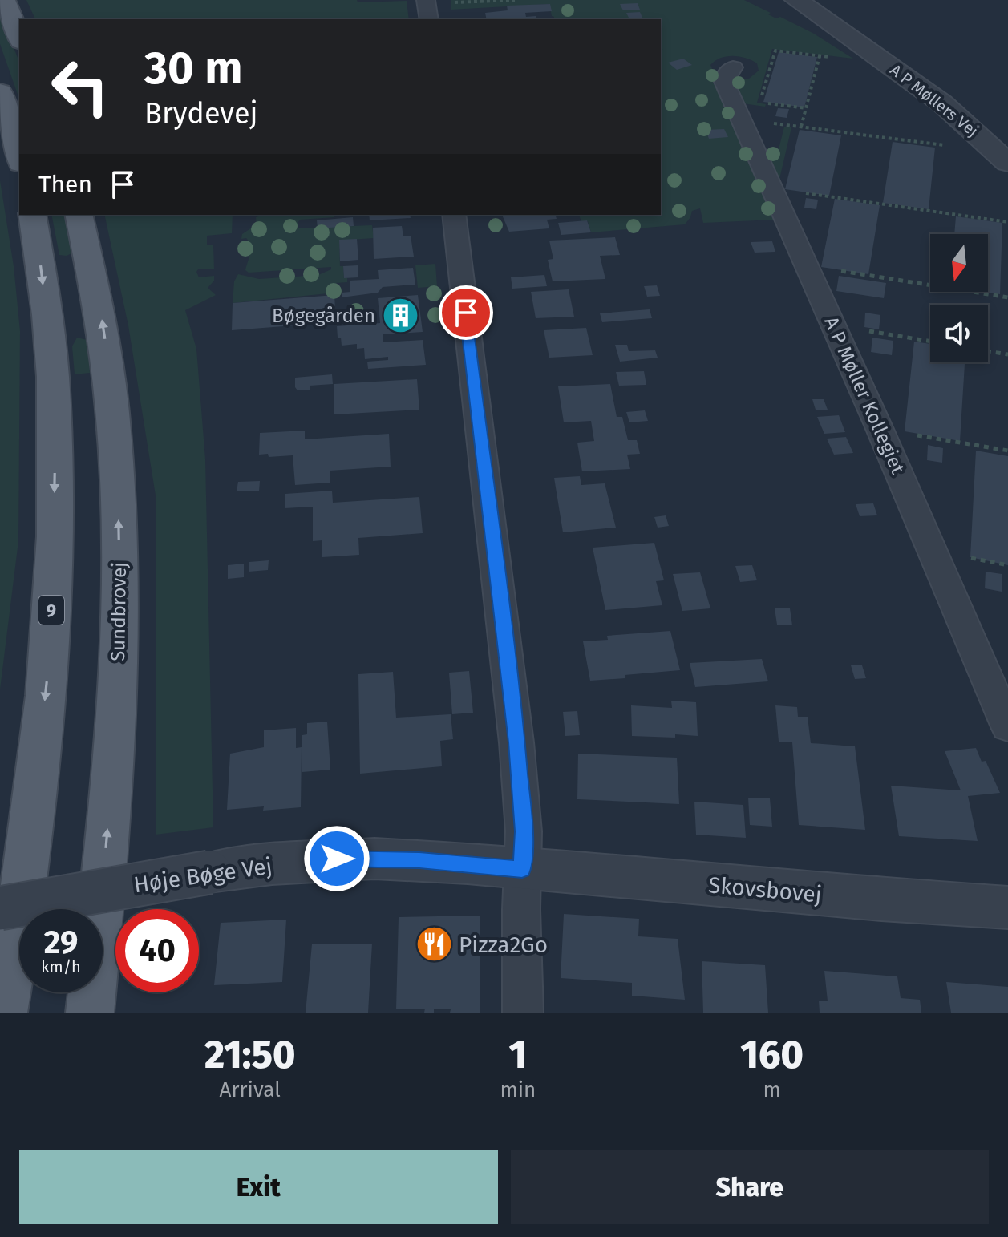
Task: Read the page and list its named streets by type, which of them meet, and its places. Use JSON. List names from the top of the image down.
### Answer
{
  "streets": {
    "main road": ["9", "Sundbrovej"],
    "street": [
      "A P Møllers Vej",
      "A P Møller Kollegiet",
      "Høje Bøge Vej",
      "Skovsbovej"
    ]
  },
  "crossings": [
    ["Høje Bøge Vej", "Skovsbovej"]
  ],
  "places": {
    "building": ["Bøgegården"],
    "restaurant": ["Pizza2Go"]
  },
  "north": "bottom",
  "page": {
    "turn": ["30 m", "Brydevej"],
    "then": "Then",
    "speed": "29 km/h",
    "limit": "40",
    "eta": [
      "21:50",
      "Arrival",
      "1",
      "min",
      "160",
      "m"
    ],
    "buttons": ["Exit", "Share"]
  }
}
